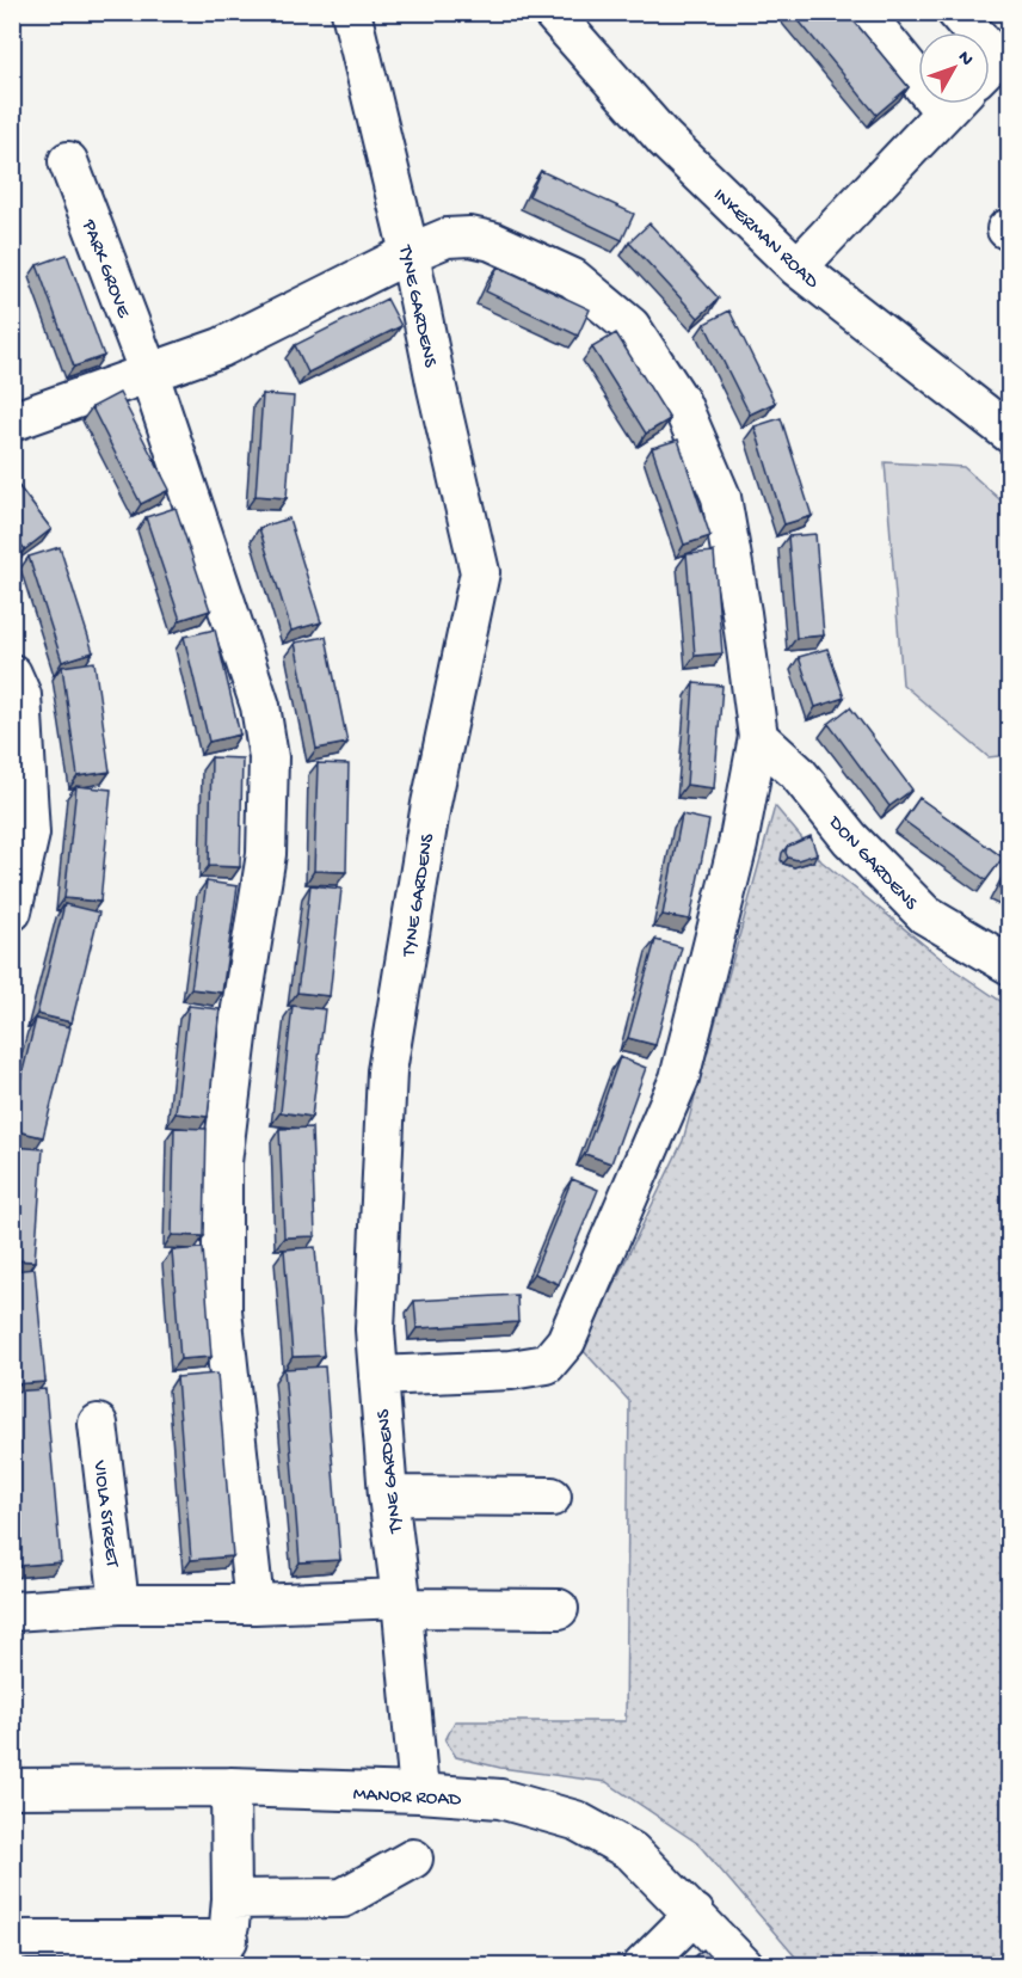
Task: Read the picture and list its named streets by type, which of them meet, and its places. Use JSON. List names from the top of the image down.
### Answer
{
  "streets": {
    "street": [
      "INKERMAN ROAD",
      "PARK GROVE",
      "TYNE GARDENS",
      "DON GARDENS",
      "VIOLA STREET",
      "MANOR ROAD"
    ]
  },
  "crossings": [
    ["TYNE GARDENS", "MANOR ROAD"]
  ],
  "north": "top right"
}
